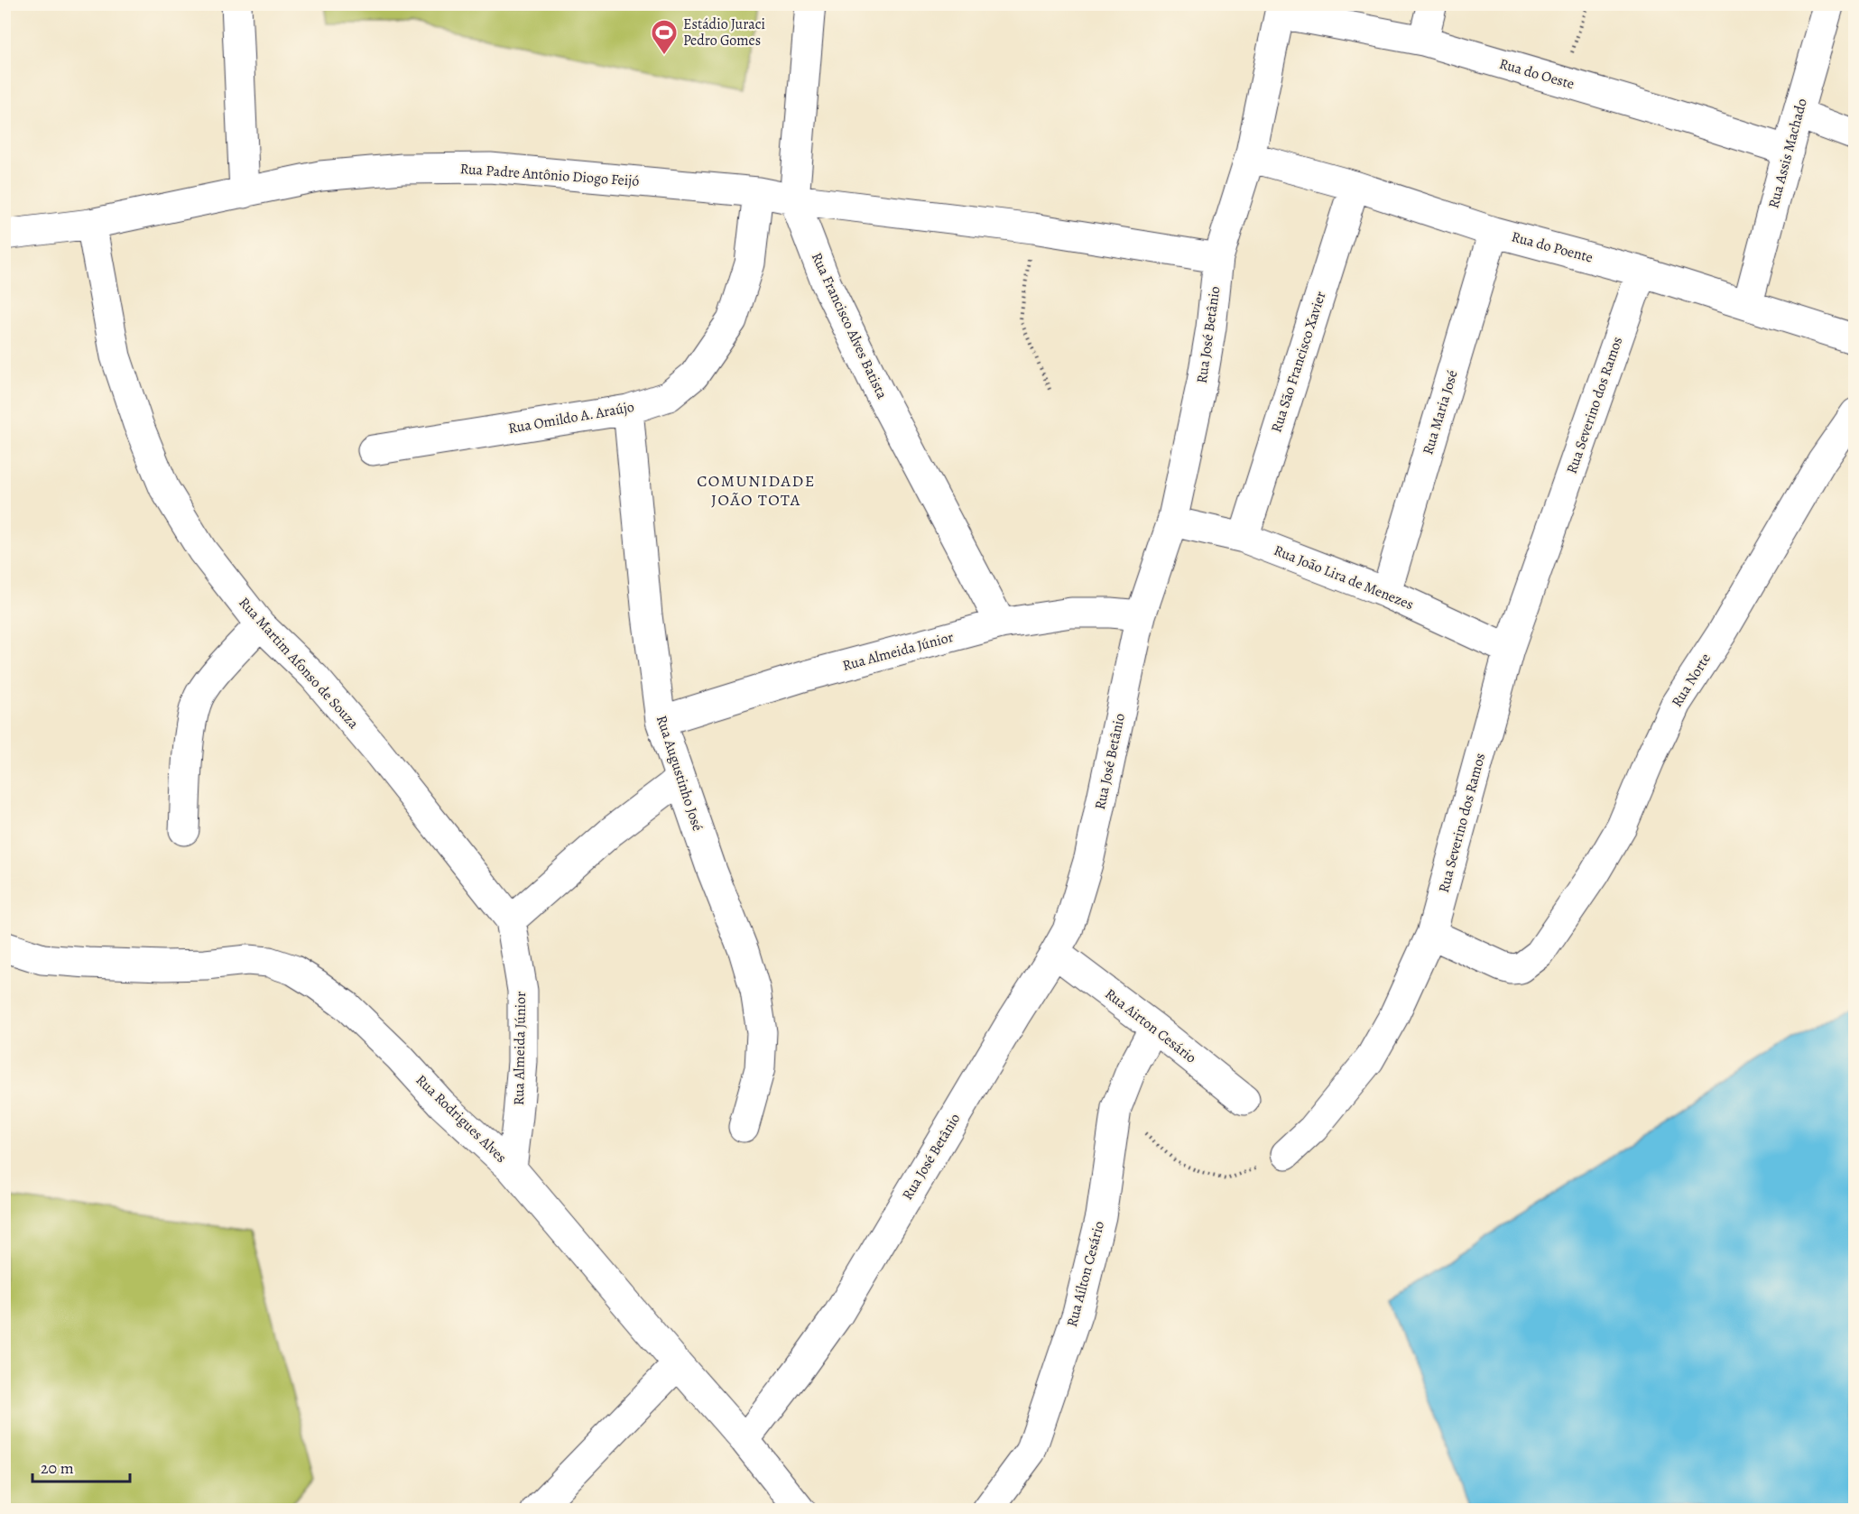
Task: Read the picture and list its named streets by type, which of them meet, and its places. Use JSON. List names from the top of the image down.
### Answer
{
  "streets": {
    "street": [
      "Rua do Oeste",
      "Rua Assis Machado",
      "Rua Padre Antônio Diogo Feijó",
      "Rua do Poente",
      "Rua Francisco Alves Batista",
      "Rua José Betânio",
      "Rua São Francisco Xavier",
      "Rua Severino dos Ramos",
      "Rua Maria José",
      "Rua Omildo A. Araújo",
      "Rua João Lira de Menezes",
      "Rua Almeida Júnior",
      "Rua Martim Afonso de Souza",
      "Rua Norte",
      "Rua Augustinho José",
      "Rua Airton Cesário",
      "Rua Rodrigues Alves",
      "Rua Aílton Cesário"
    ]
  },
  "crossings": [
    ["Rua do Oeste", "Rua Assis Machado"],
    ["Rua do Oeste", "Rua José Betânio"],
    ["Rua Assis Machado", "Rua do Poente"],
    ["Rua Padre Antônio Diogo Feijó", "Rua Francisco Alves Batista"],
    ["Rua Padre Antônio Diogo Feijó", "Rua José Betânio"],
    ["Rua Padre Antônio Diogo Feijó", "Rua Omildo A. Araújo"],
    ["Rua Padre Antônio Diogo Feijó", "Rua Martim Afonso de Souza"],
    ["Rua do Poente", "Rua José Betânio"],
    ["Rua do Poente", "Rua São Francisco Xavier"],
    ["Rua do Poente", "Rua Severino dos Ramos"],
    ["Rua do Poente", "Rua Maria José"],
    ["Rua Francisco Alves Batista", "Rua Almeida Júnior"],
    ["Rua José Betânio", "Rua João Lira de Menezes"],
    ["Rua José Betânio", "Rua Almeida Júnior"],
    ["Rua José Betânio", "Rua Airton Cesário"],
    ["Rua José Betânio", "Rua Rodrigues Alves"],
    ["Rua São Francisco Xavier", "Rua João Lira de Menezes"],
    ["Rua Severino dos Ramos", "Rua João Lira de Menezes"],
    ["Rua Severino dos Ramos", "Rua Norte"],
    ["Rua Maria José", "Rua João Lira de Menezes"],
    ["Rua Omildo A. Araújo", "Rua Augustinho José"],
    ["Rua Almeida Júnior", "Rua Martim Afonso de Souza"],
    ["Rua Almeida Júnior", "Rua Augustinho José"],
    ["Rua Almeida Júnior", "Rua Rodrigues Alves"],
    ["Rua Airton Cesário", "Rua Aílton Cesário"]
  ],
  "districts": ["COMUNIDADE JOÃO TOTA"],
  "places": {
    "sports": ["Estádio Juraci Pedro Gomes"]
  },
  "scale_bar": "20 m"
}
